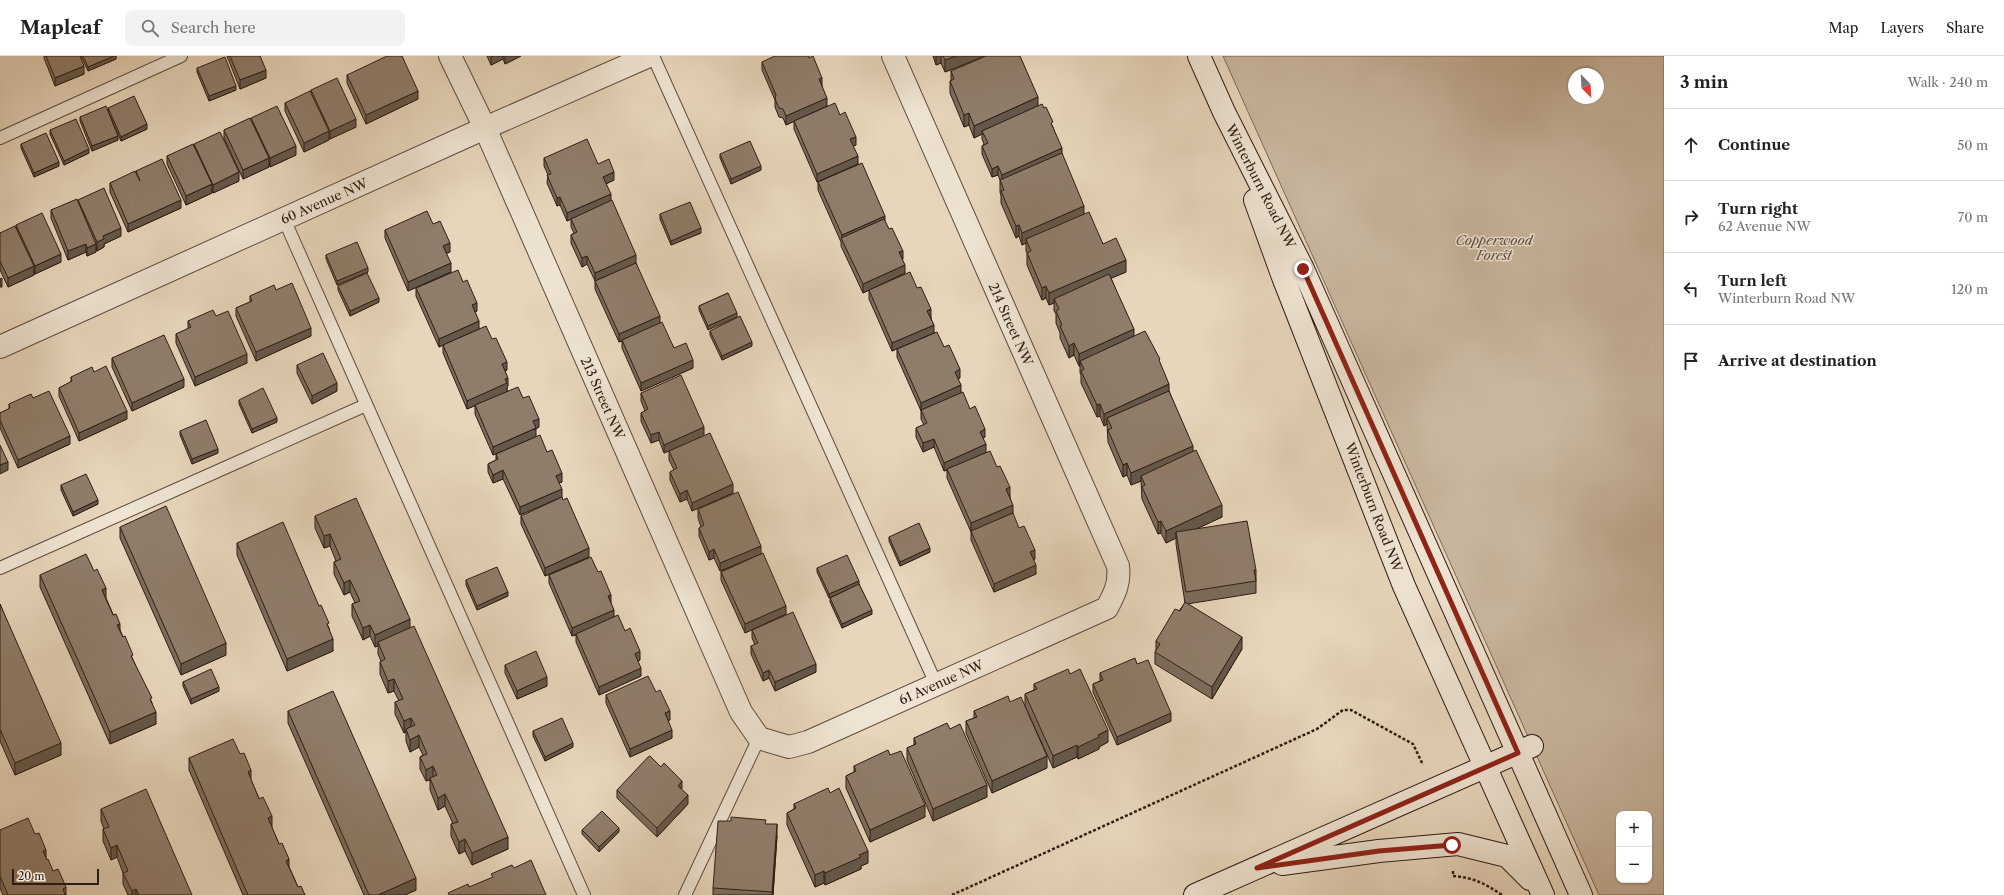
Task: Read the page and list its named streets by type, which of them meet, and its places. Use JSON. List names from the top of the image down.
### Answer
{
  "streets": {
    "street": [
      "Winterburn Road NW",
      "60 Avenue NW",
      "214 Street NW",
      "213 Street NW",
      "61 Avenue NW"
    ]
  },
  "crossings": [
    ["60 Avenue NW", "213 Street NW"],
    ["214 Street NW", "61 Avenue NW"],
    ["213 Street NW", "61 Avenue NW"]
  ],
  "parks": ["Copperwood Forest"],
  "scale_bar": "20 m",
  "north": "bottom right",
  "page": {
    "header": "Mapleaf",
    "search": "Search here",
    "nav": ["Map", "Layers", "Share"],
    "heading": ["3 min", "Walk · 240 m"],
    "list": [
      ["Continue", "50 m"],
      ["Turn right", "62 Avenue NW", "70 m"],
      ["Turn left", "Winterburn Road NW", "120 m"],
      "Arrive at destination"
    ],
    "map_buttons": ["+", "−"],
    "scale": "20 m"
  }
}
